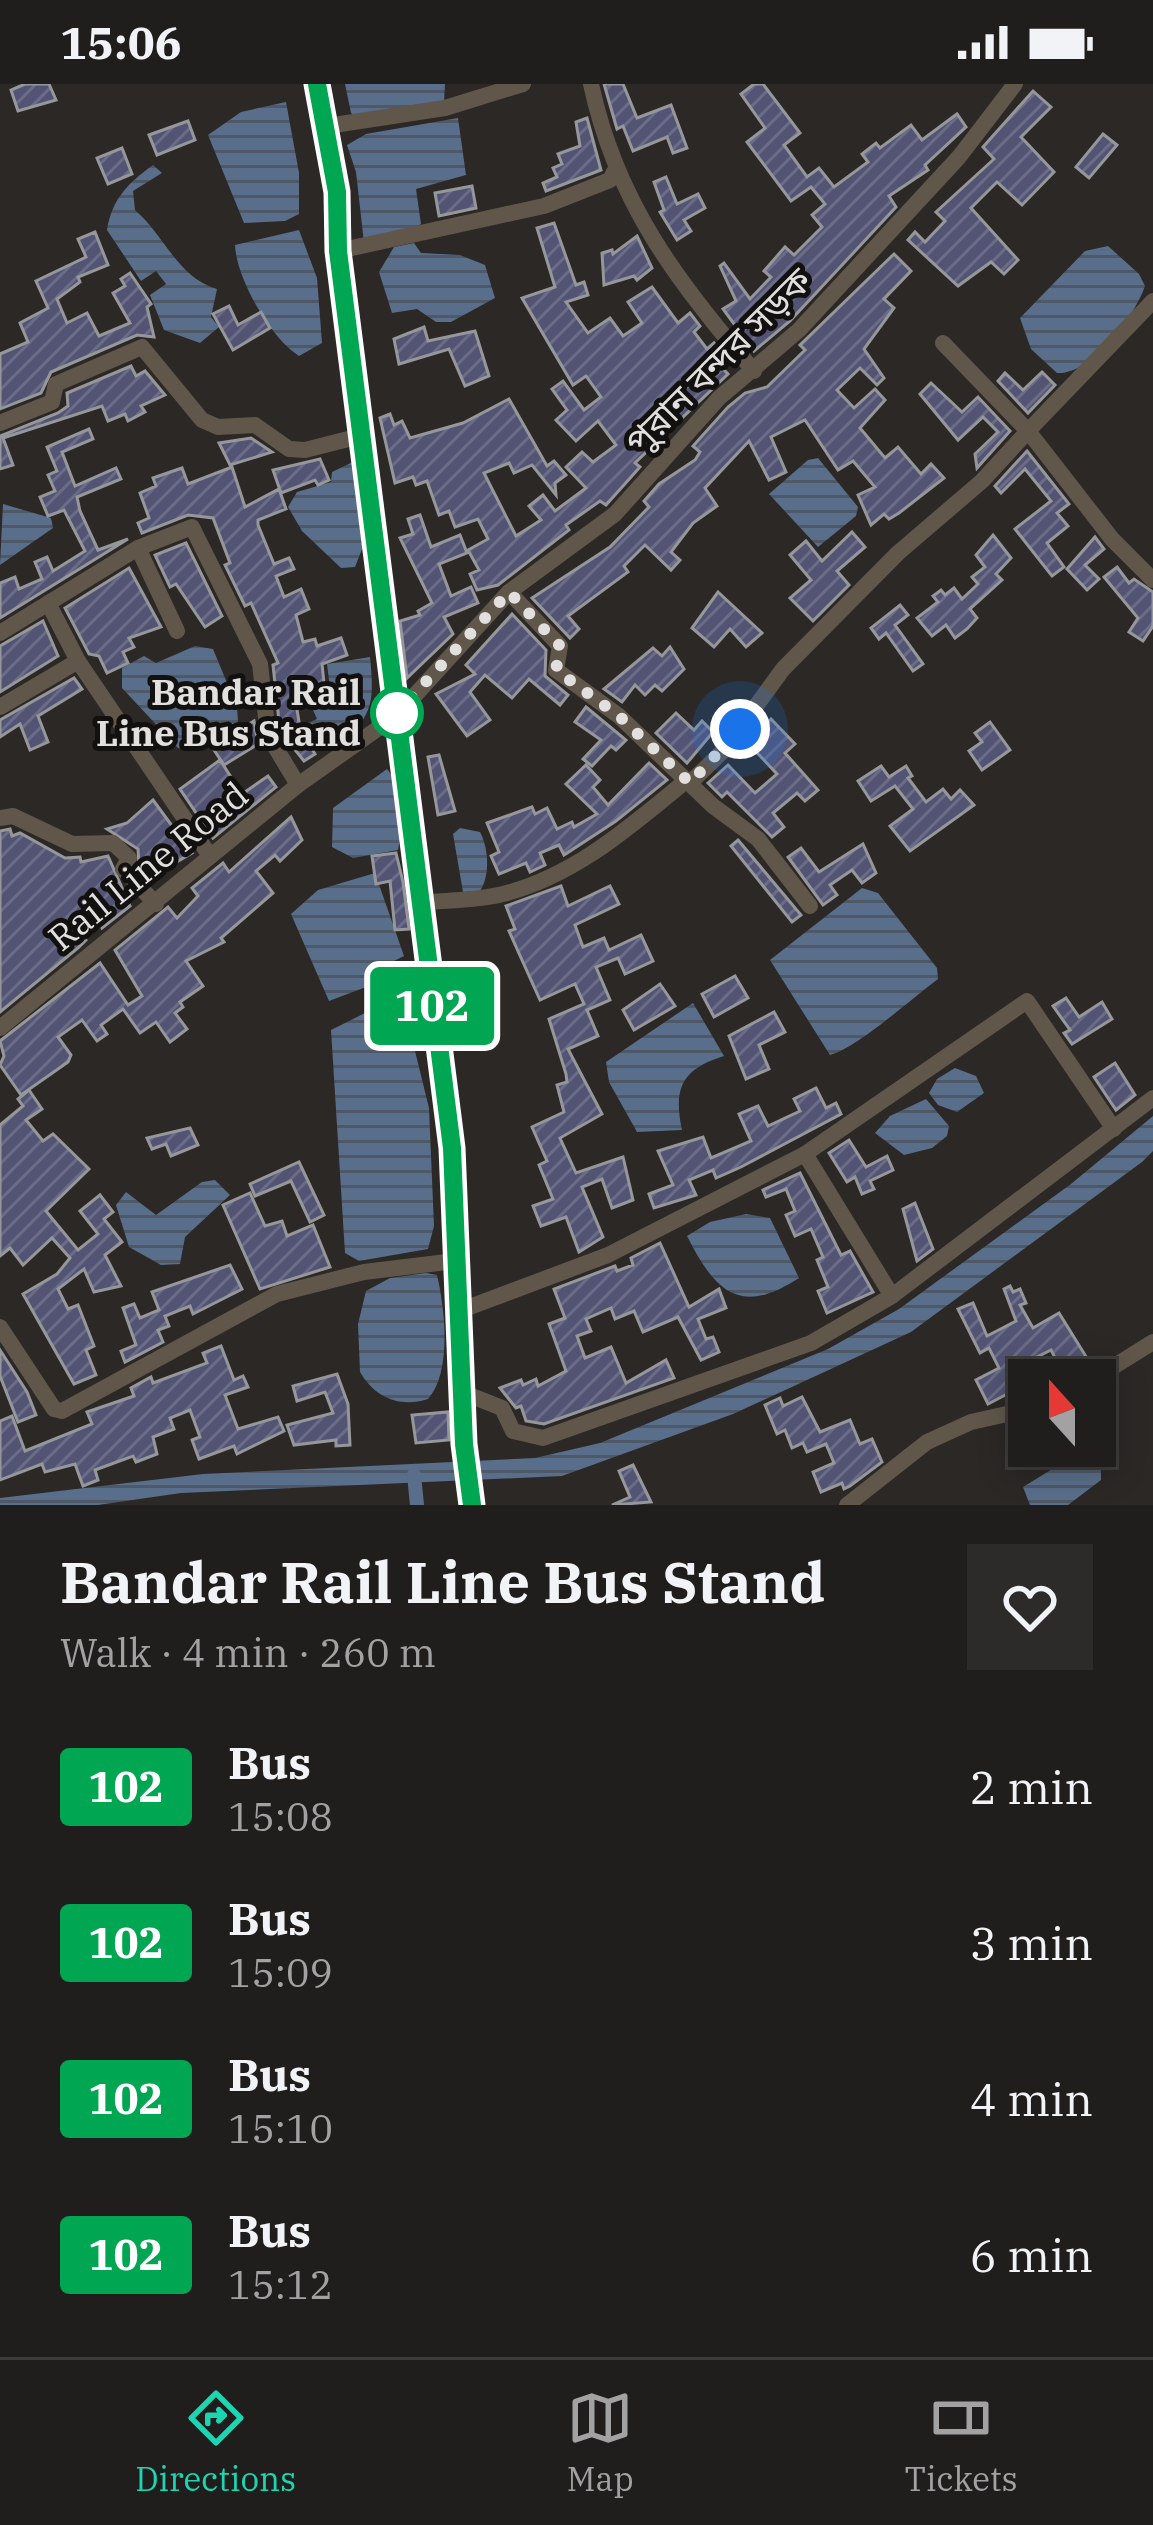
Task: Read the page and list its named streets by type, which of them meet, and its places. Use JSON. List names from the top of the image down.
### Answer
{
  "streets": {
    "street": ["পুরান বন্দর সড়ক", "Rail Line Road"]
  },
  "crossings": [
    ["পুরান বন্দর সড়ক", "Rail Line Road"]
  ],
  "places": ["Bandar Rail Line Bus Stand"],
  "lines": ["bus line 102"],
  "north": "top",
  "page": {
    "status": "15:06",
    "on_map": "102",
    "heading": ["Bandar Rail Line Bus Stand", "Walk · 4 min · 260 m"],
    "list": [
      {
        "mark": "102",
        "name": "Bus",
        "note": "15:08",
        "value": "2 min"
      },
      {
        "mark": "102",
        "name": "Bus",
        "note": "15:09",
        "value": "3 min"
      },
      {
        "mark": "102",
        "name": "Bus",
        "note": "15:10",
        "value": "4 min"
      },
      {
        "mark": "102",
        "name": "Bus",
        "note": "15:12",
        "value": "6 min"
      }
    ],
    "tabs": ["Directions", "Map", "Tickets"]
  }
}
